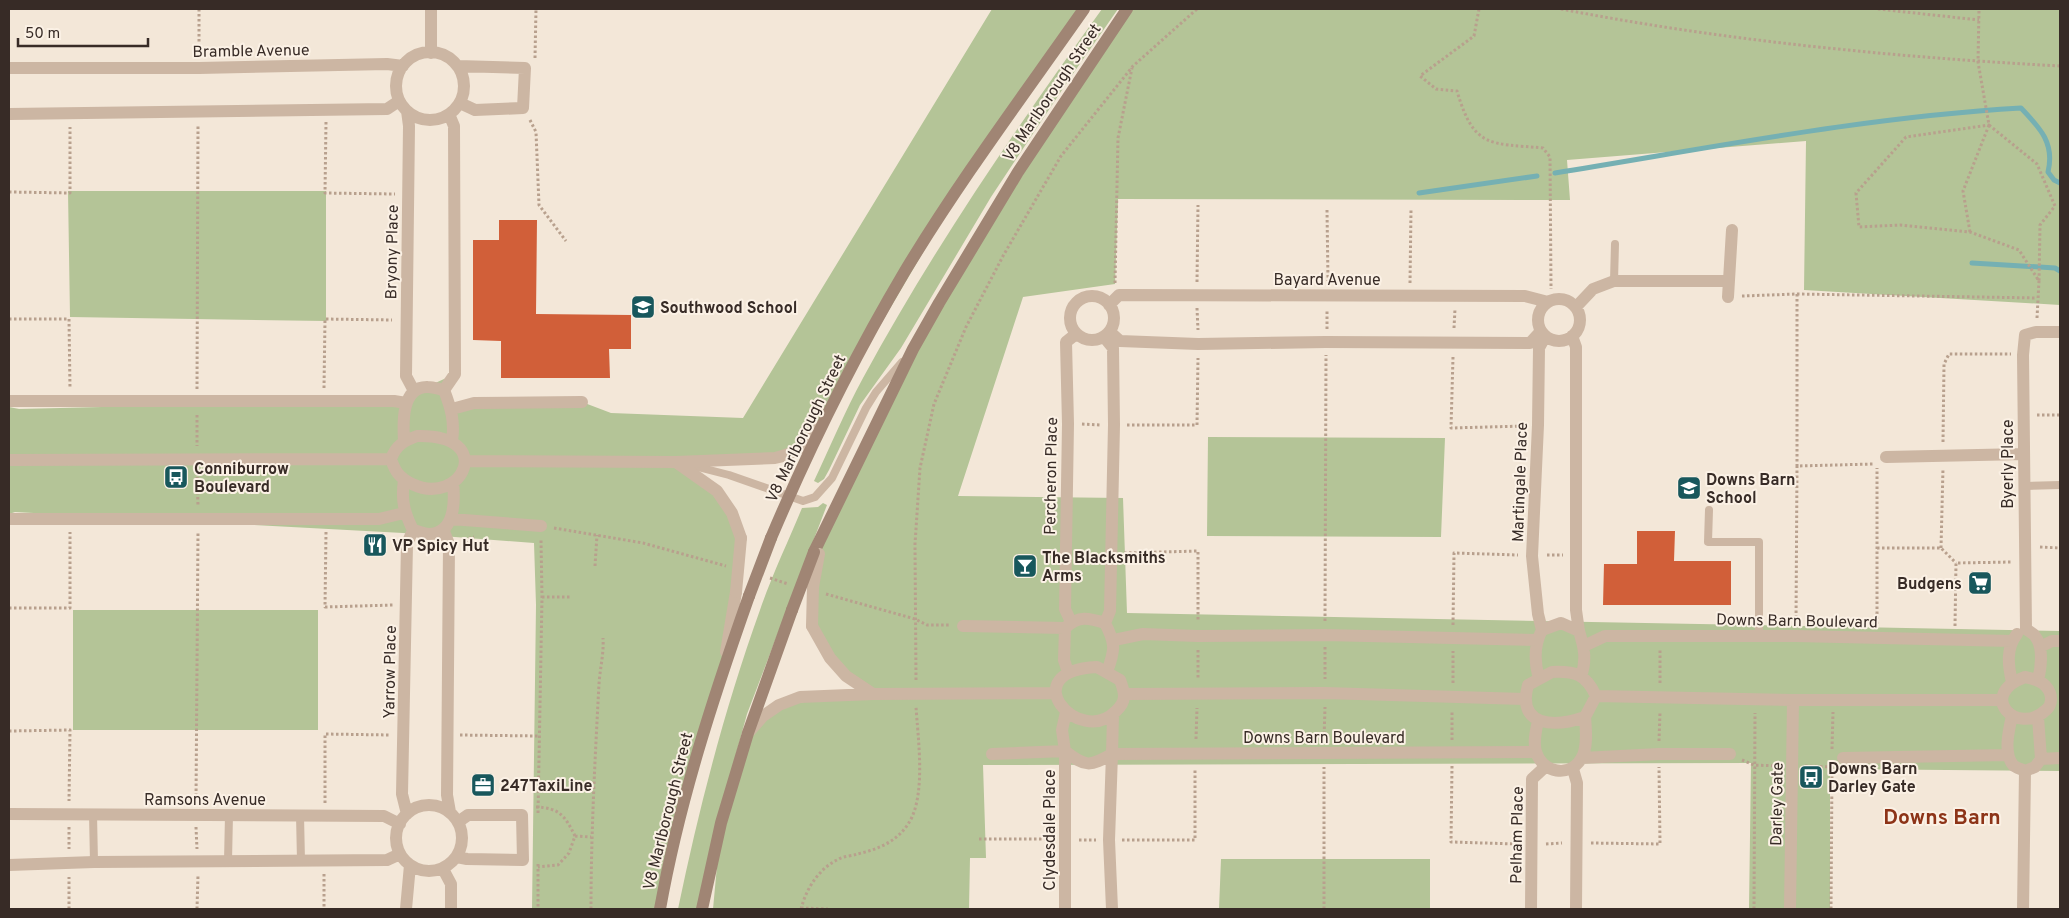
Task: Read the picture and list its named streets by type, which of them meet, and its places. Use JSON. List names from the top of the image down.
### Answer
{
  "streets": {
    "main road": ["V8 Marlborough Street"],
    "street": [
      "Bramble Avenue",
      "Bryony Place",
      "Bayard Avenue",
      "Byerly Place",
      "Percheron Place",
      "Martingale Place",
      "Downs Barn Boulevard",
      "Yarrow Place",
      "Ramsons Avenue",
      "Darley Gate",
      "Clydesdale Place",
      "Pelham Place"
    ]
  },
  "crossings": [
    ["Bramble Avenue", "Bryony Place"],
    ["Bayard Avenue", "Martingale Place"],
    ["Percheron Place", "Clydesdale Place"],
    ["Yarrow Place", "Ramsons Avenue"]
  ],
  "districts": ["Downs Barn"],
  "places": {
    "school or university": ["Southwood School", "Downs Barn School"],
    "bus stop": ["Conniburrow Boulevard", "Downs Barn Darley Gate"],
    "restaurant": ["VP Spicy Hut"],
    "bar": ["The Blacksmiths Arms"],
    "supermarket": ["Budgens"],
    "office": ["247TaxiLine"]
  },
  "scale_bar": "50 m"
}
